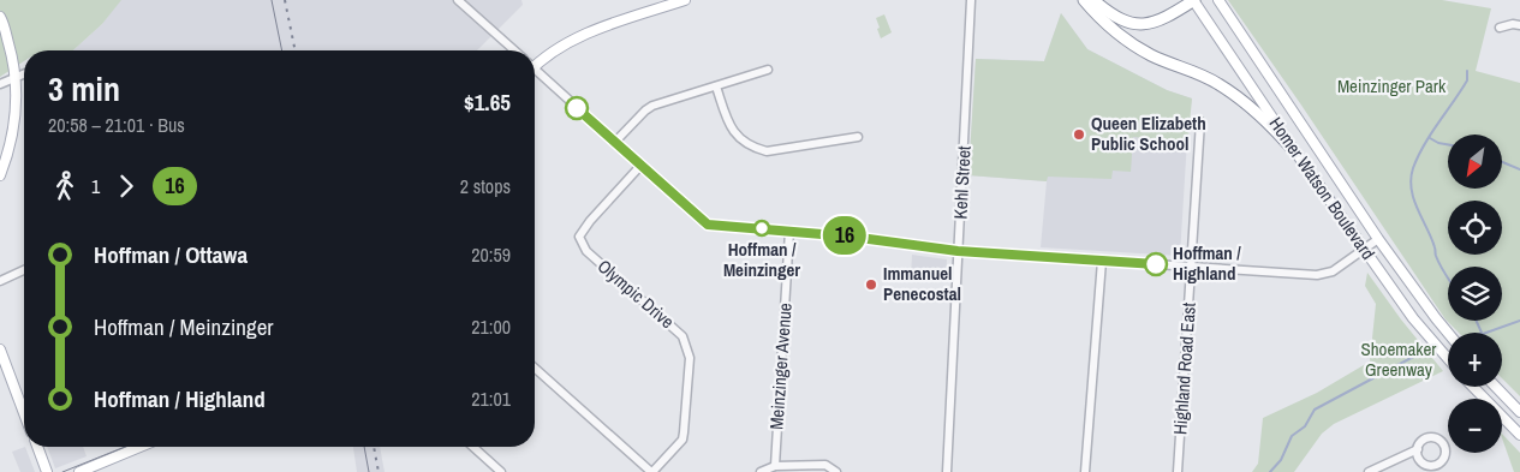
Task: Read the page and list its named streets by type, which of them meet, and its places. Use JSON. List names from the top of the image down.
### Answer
{
  "streets": {
    "main road": ["Homer Watson Boulevard"],
    "street": [
      "Kehl Street",
      "Olympic Drive",
      "Meinzinger Avenue",
      "Highland Road East"
    ]
  },
  "parks": ["Meinzinger Park", "Shoemaker Greenway"],
  "places": [
    "Queen Elizabeth Public School",
    "Hoffman / Meinzinger",
    "Hoffman / Highland",
    "Immanuel Penecostal"
  ],
  "lines": ["bus line 16"],
  "north": "bottom left",
  "page": {
    "on_map": "16",
    "heading": ["3 min", "20:58 – 21:01 · Bus", "$1.65"],
    "map_buttons": ["+", "−"],
    "legs": ["1", "16", "2 stops"],
    "list": [
      {
        "name": "Hoffman / Ottawa",
        "value": "20:59"
      },
      {
        "name": "Hoffman / Meinzinger",
        "value": "21:00"
      },
      {
        "name": "Hoffman / Highland",
        "value": "21:01"
      }
    ]
  }
}
